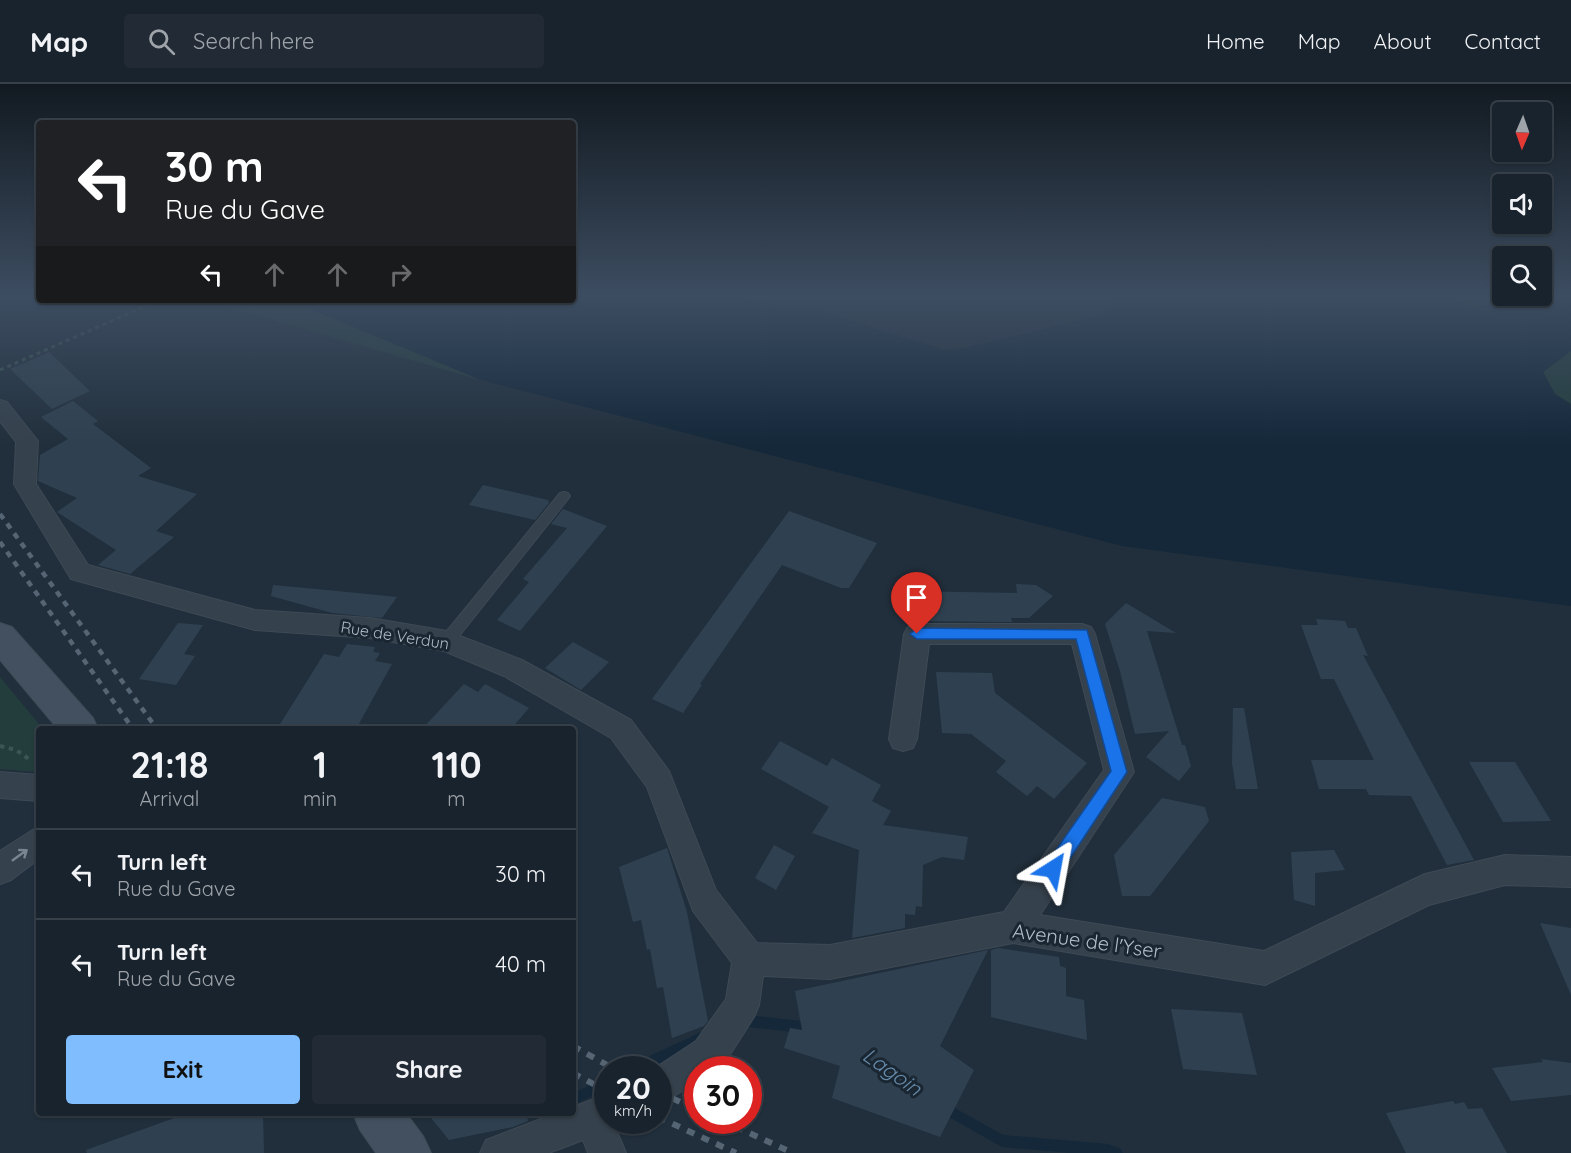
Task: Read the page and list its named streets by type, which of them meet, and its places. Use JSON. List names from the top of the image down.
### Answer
{
  "streets": {
    "street": ["Rue de Verdun", "Avenue de l'Yser"]
  },
  "crossings": [
    ["Rue de Verdun", "Avenue de l'Yser"]
  ],
  "water": ["Lagoin"],
  "north": "bottom",
  "page": {
    "header": "Map",
    "search": "Search here",
    "nav": [
      "Home",
      "Map",
      "About",
      "Contact"
    ],
    "turn": ["30 m", "Rue du Gave"],
    "eta": [
      "21:18",
      "Arrival",
      "1",
      "min",
      "110",
      "m"
    ],
    "list": [
      {
        "name": "Turn left",
        "note": "Rue du Gave",
        "value": "30 m"
      },
      {
        "name": "Turn left",
        "note": "Rue du Gave",
        "value": "40 m"
      }
    ],
    "buttons": ["Exit", "Share"],
    "speed": "20 km/h",
    "limit": "30"
  }
}
